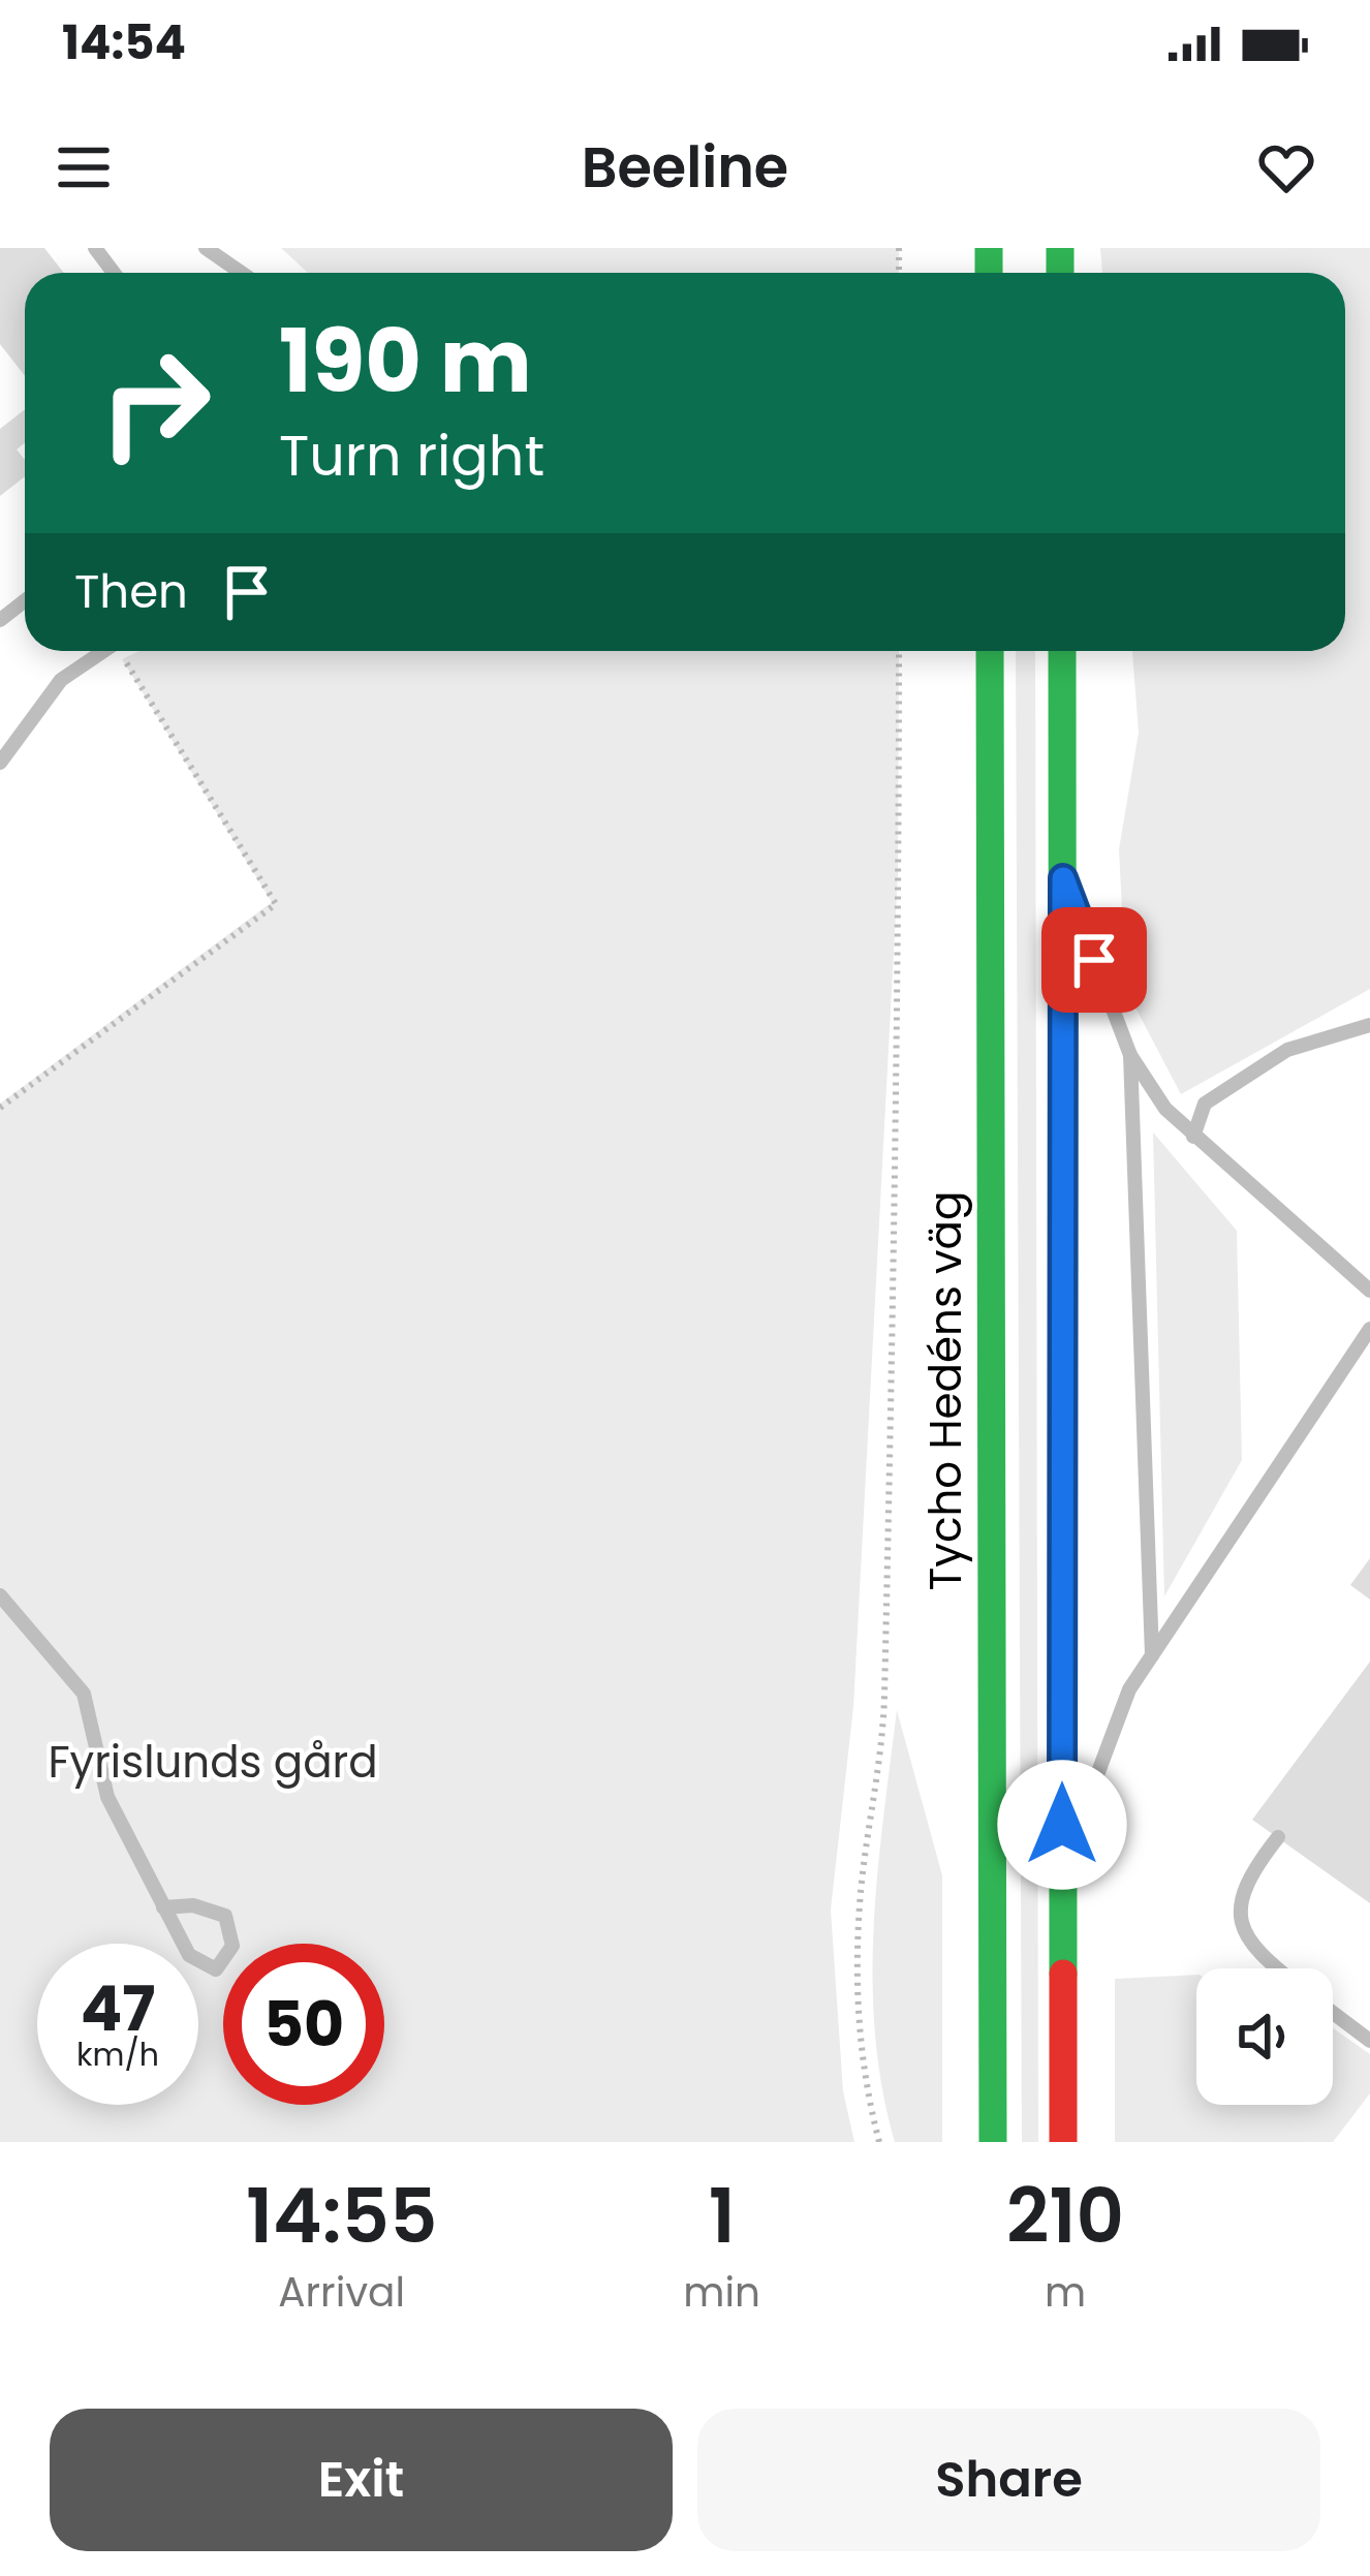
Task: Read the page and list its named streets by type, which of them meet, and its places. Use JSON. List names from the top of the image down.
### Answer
{
  "streets": {
    "main road": ["Tycho Hedéns väg"]
  },
  "parks": ["Fyrislunds gård"],
  "page": {
    "status": "14:54",
    "header": "Beeline",
    "turn": ["190 m", "Turn right"],
    "then": "Then",
    "speed": "47 km/h",
    "limit": "50",
    "eta": [
      "14:55",
      "Arrival",
      "1",
      "min",
      "210",
      "m"
    ],
    "buttons": ["Exit", "Share"]
  }
}
